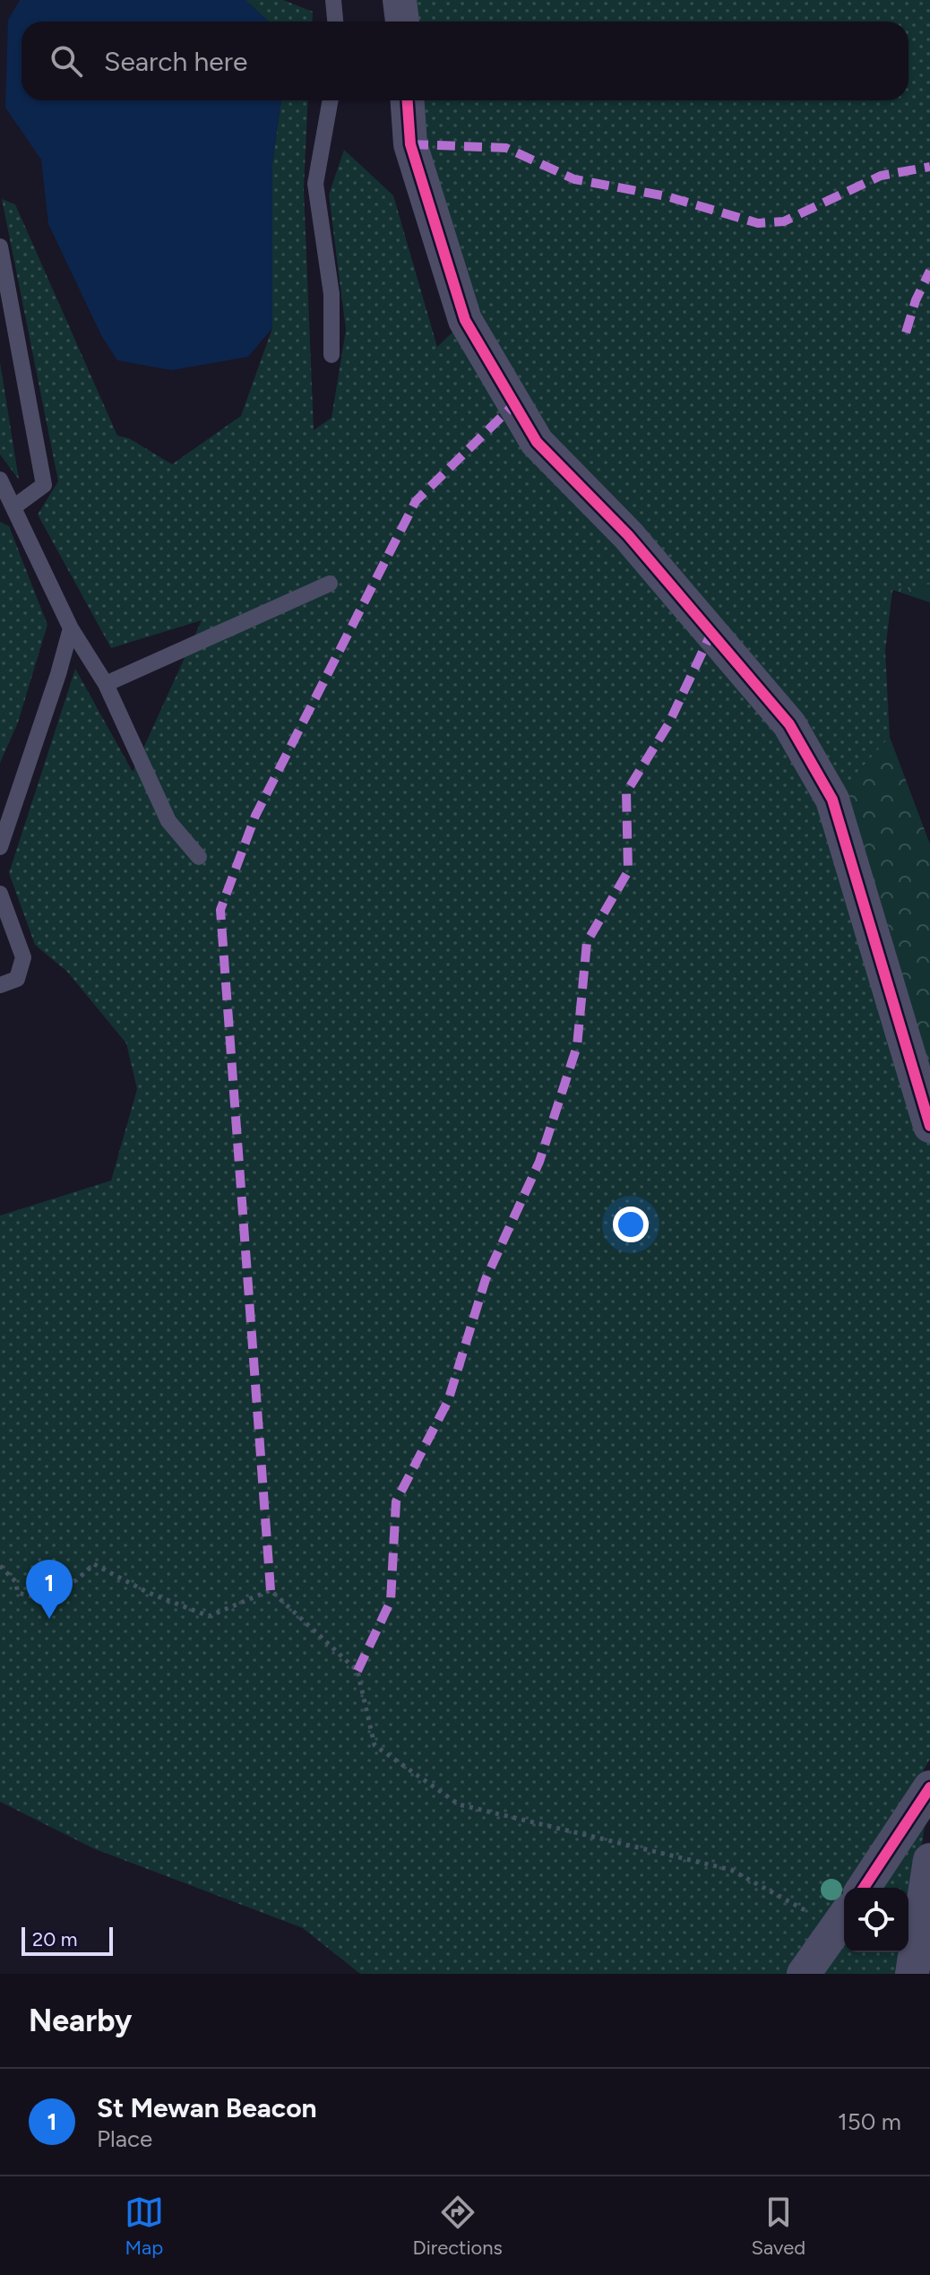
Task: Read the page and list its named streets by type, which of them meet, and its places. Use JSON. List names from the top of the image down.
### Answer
{
  "scale_bar": "20 m",
  "page": {
    "search": "Search here",
    "pins": "1",
    "scale": "20 m",
    "heading": "Nearby",
    "list": [
      {
        "mark": "1",
        "name": "St Mewan Beacon",
        "note": "Place",
        "value": "150 m"
      }
    ],
    "nav": ["Map", "Directions", "Saved"]
  }
}
